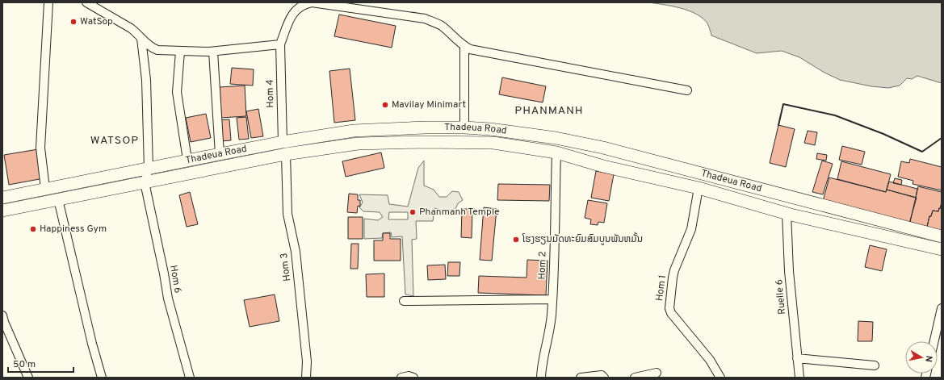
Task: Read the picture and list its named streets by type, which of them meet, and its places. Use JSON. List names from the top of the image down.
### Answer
{
  "streets": {
    "main road": ["Thadeua Road"],
    "street": [
      "Hom 4",
      "Hom 2",
      "Hom 3",
      "Hom 6",
      "Hom 1",
      "Ruelle 6"
    ]
  },
  "crossings": [
    ["Hom 4", "Thadeua Road"],
    ["Hom 4", "Hom 3"],
    ["Thadeua Road", "Hom 2"],
    ["Thadeua Road", "Hom 3"],
    ["Thadeua Road", "Hom 6"],
    ["Thadeua Road", "Hom 1"],
    ["Thadeua Road", "Ruelle 6"]
  ],
  "districts": ["PHANMANH", "WATSOP"],
  "places": [
    "WatSop",
    "Mavilay Minimart",
    "Phanmanh Temple",
    "Happiness Gym",
    "ໂຮງຮຽນມັດທະຍົມສົມບູນພັນຫມັ້ນ"
  ],
  "scale_bar": "50 m",
  "north": "right"
}
